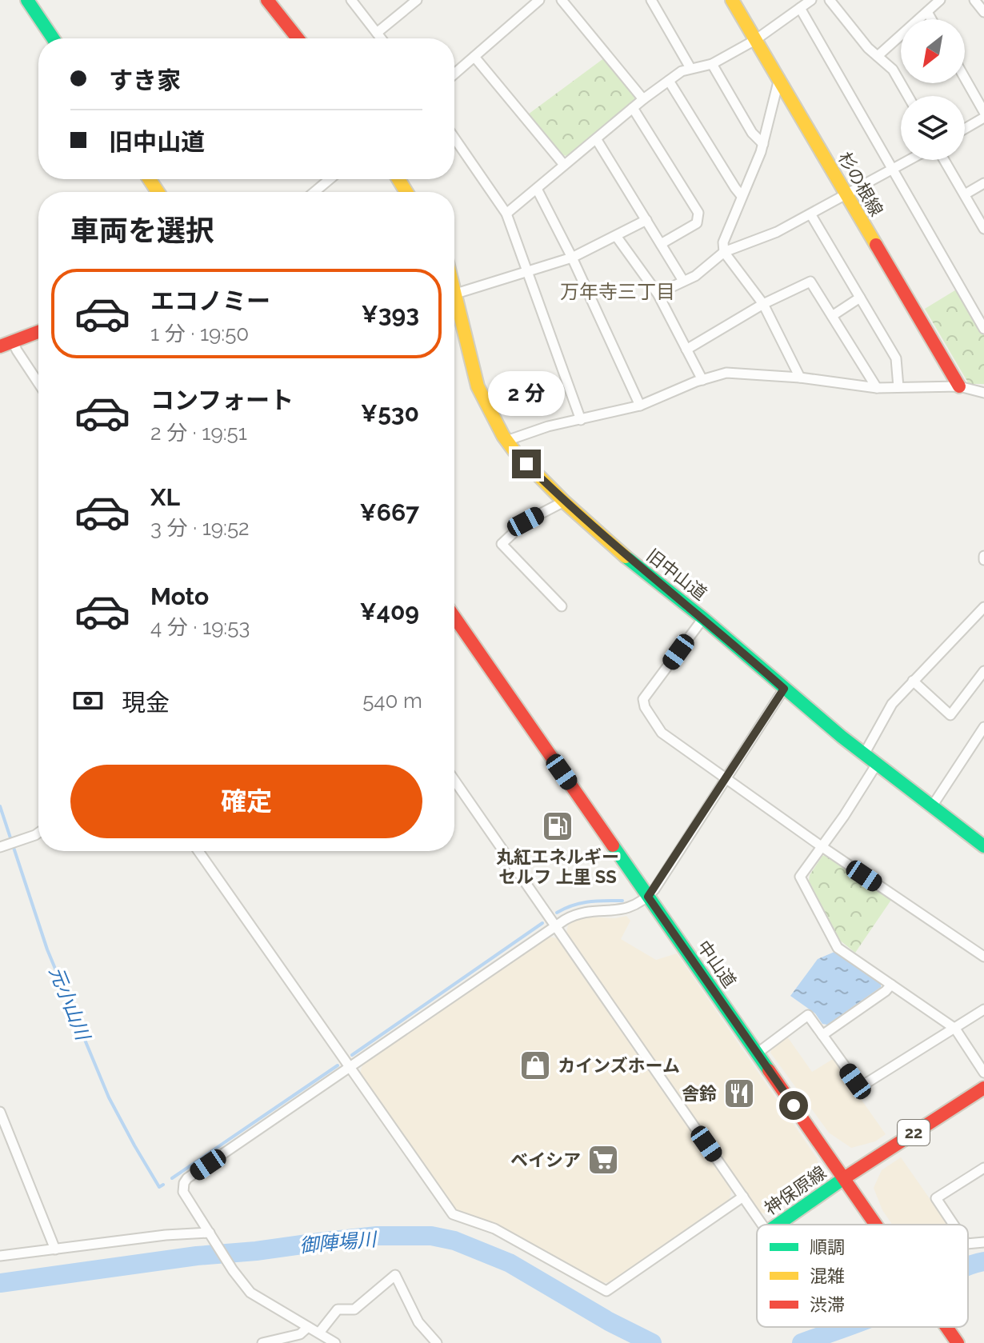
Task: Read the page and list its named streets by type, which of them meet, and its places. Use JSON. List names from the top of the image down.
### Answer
{
  "streets": {
    "main road": [
      "杉の根線",
      "旧中山道",
      "中山道",
      "22",
      "神保原線"
    ]
  },
  "crossings": [
    ["中山道", "22"],
    ["中山道", "神保原線"],
    ["22", "神保原線"]
  ],
  "districts": ["万年寺三丁目"],
  "water": ["元小山川", "御陣場川"],
  "places": {
    "fuel station": ["丸紅エネルギー セルフ 上里 SS"],
    "shop": ["カインズホーム"],
    "restaurant": ["舎鈴"],
    "supermarket": ["ベイシア"]
  },
  "legend": ["順調", "混雑", "渋滞"],
  "north": "bottom left",
  "page": {
    "banner": ["すき家", "旧中山道"],
    "heading": "車両を選択",
    "list": [
      {
        "name": "エコノミー",
        "note": "1 分 · 19:50",
        "value": "¥393"
      },
      {
        "name": "コンフォート",
        "note": "2 分 · 19:51",
        "value": "¥530"
      },
      {
        "name": "XL",
        "note": "3 分 · 19:52",
        "value": "¥667"
      },
      {
        "name": "Moto",
        "note": "4 分 · 19:53",
        "value": "¥409"
      }
    ],
    "bubble": "2 分",
    "pay": ["現金", "540 m"],
    "buttons": "確定"
  }
}
